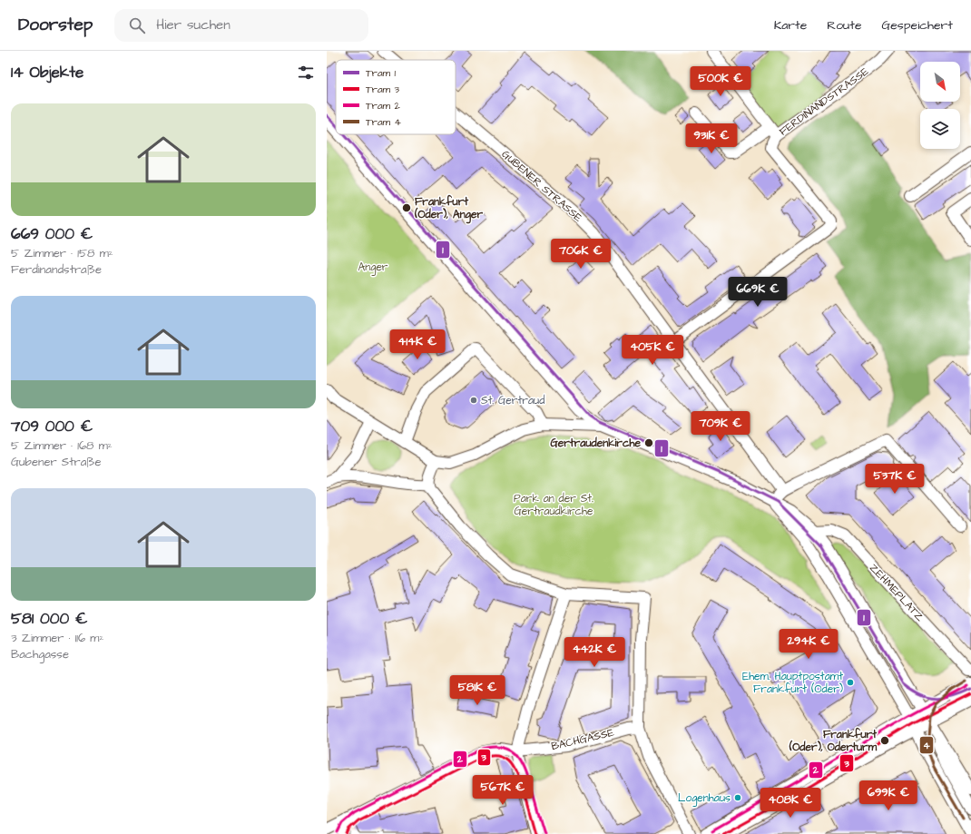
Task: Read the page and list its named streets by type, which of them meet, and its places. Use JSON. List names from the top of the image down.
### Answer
{
  "streets": {
    "street": [
      "FERDINANDSTRASSE",
      "GUBENER STRASSE",
      "ZEHMEPLATZ",
      "BACHGASSE"
    ]
  },
  "crossings": [
    ["FERDINANDSTRASSE", "GUBENER STRASSE"]
  ],
  "parks": ["Anger", "Park an der St. Gertraudkirche"],
  "places": [
    "Frankfurt (Oder), Anger",
    "St. Gertraud",
    "Gertraudenkirche",
    "Ehem. Hauptpostamt Frankfurt (Oder)",
    "Frankfurt (Oder), Oderturm",
    "Logenhaus"
  ],
  "lines": [
    "tram line 1",
    "tram line 4",
    "tram line 2",
    "tram line 3"
  ],
  "legend": [
    "Tram 1",
    "Tram 3",
    "Tram 2",
    "Tram 4"
  ],
  "north": "bottom right",
  "page": {
    "header": "Doorstep",
    "search": "Hier suchen",
    "nav": ["Karte", "Route", "Gespeichert"],
    "heading": "14 Objekte",
    "price": [
      "500K €",
      "931K €",
      "706K €",
      "669K €",
      "414K €",
      "405K €",
      "709K €",
      "537K €",
      "294K €",
      "442K €",
      "581K €",
      "567K €",
      "699K €",
      "408K €"
    ],
    "list": [
      {
        "name": "669 000 €",
        "note": "5 Zimmer · 158 m² · Ferdinandstraße"
      },
      {
        "name": "709 000 €",
        "note": "5 Zimmer · 168 m² · Gubener Straße"
      },
      {
        "name": "581 000 €",
        "note": "3 Zimmer · 116 m² · Bachgasse"
      }
    ]
  }
}
